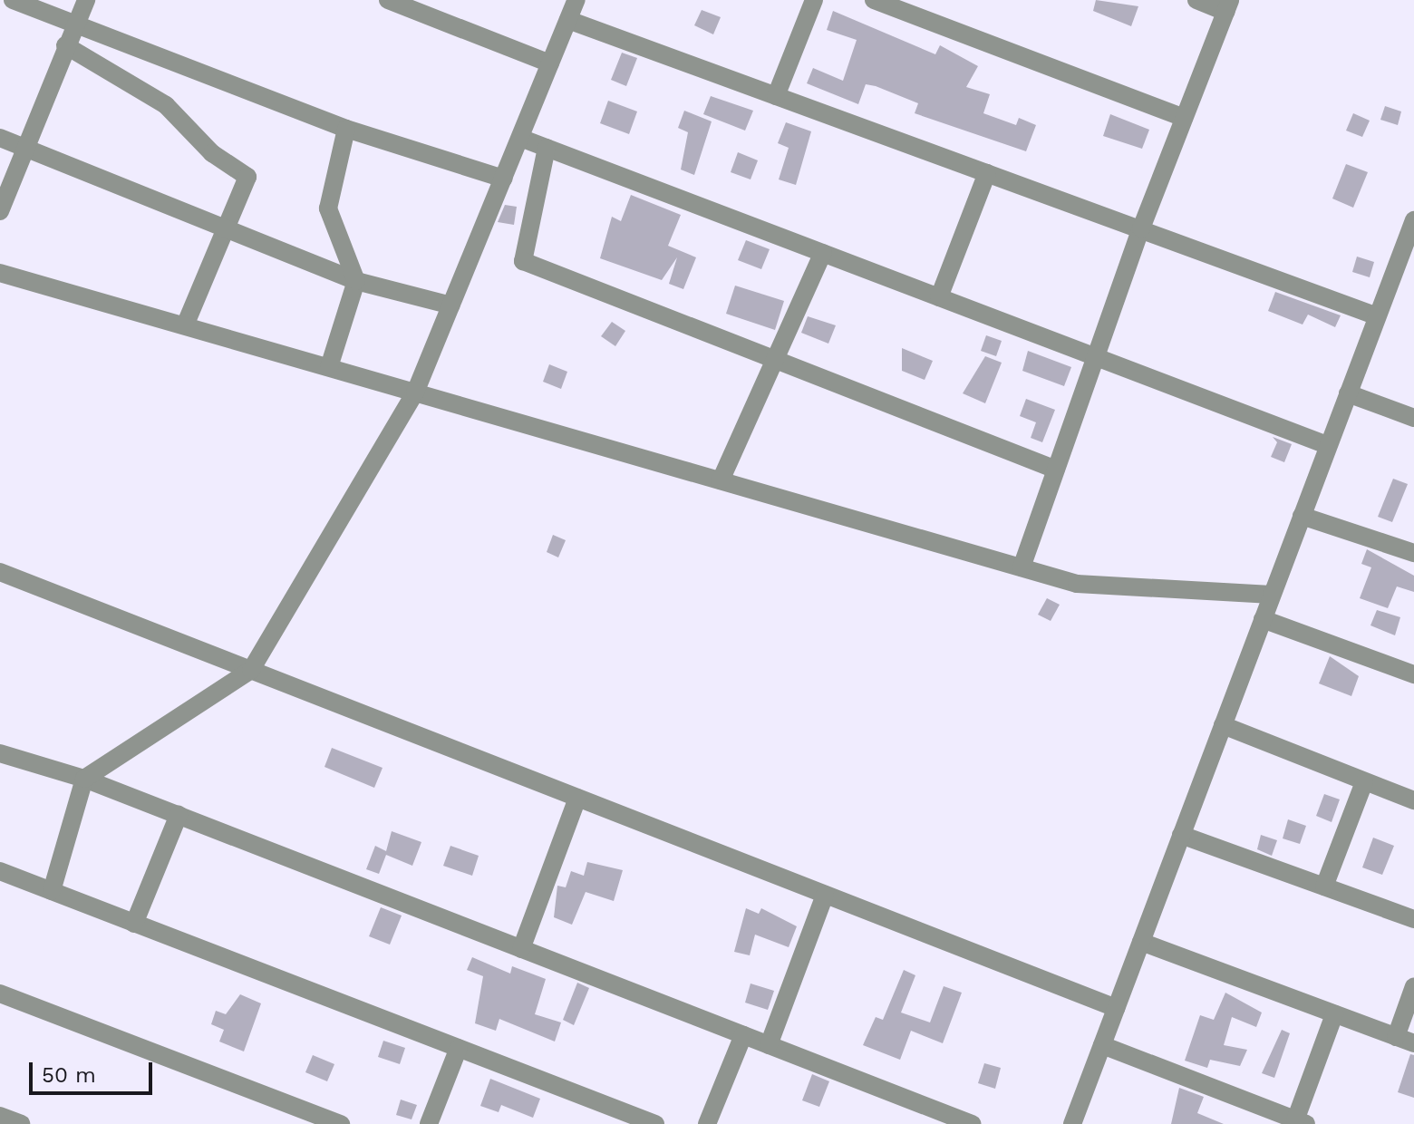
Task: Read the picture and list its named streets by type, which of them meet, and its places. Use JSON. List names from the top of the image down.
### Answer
{
  "scale_bar": "50 m"
}
